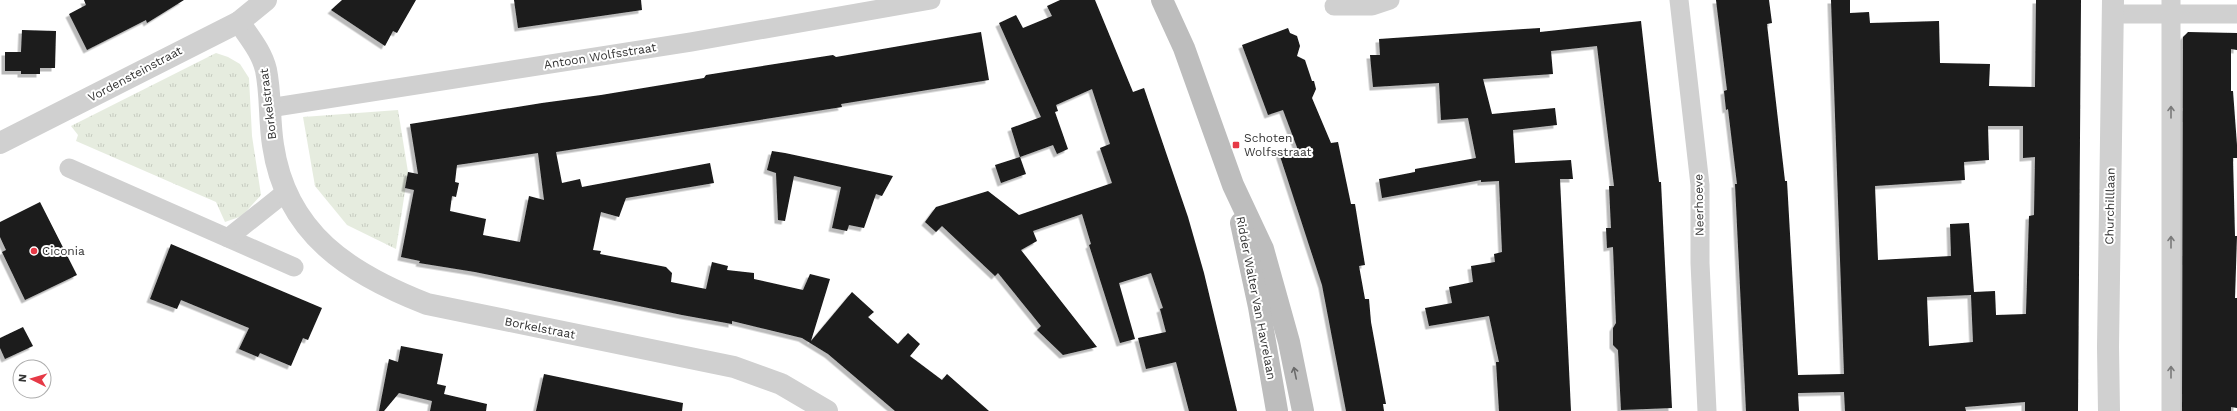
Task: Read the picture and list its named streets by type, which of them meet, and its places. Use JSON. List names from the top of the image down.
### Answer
{
  "streets": {
    "main road": ["Ridder Walter Van Havrelaan"],
    "street": [
      "Antoon Wolfsstraat",
      "Vordensteinstraat",
      "Borkelstraat",
      "Neerhoeve",
      "Churchilllaan"
    ]
  },
  "crossings": [
    ["Antoon Wolfsstraat", "Borkelstraat"],
    ["Vordensteinstraat", "Borkelstraat"]
  ],
  "places": {
    "transit": ["Schoten Wolfsstraat"],
    "other": ["Ciconia"]
  },
  "north": "left"
}
